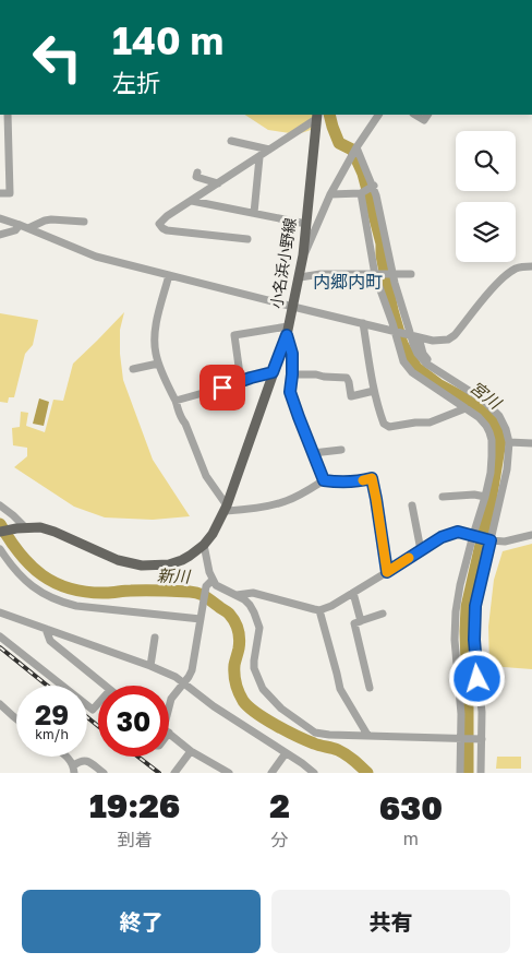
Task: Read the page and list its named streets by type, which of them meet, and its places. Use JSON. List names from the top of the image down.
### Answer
{
  "streets": {
    "main road": ["小名浜小野線"]
  },
  "districts": ["内郷内町"],
  "water": ["宮川", "新川"],
  "page": {
    "turn": ["140 m", "左折"],
    "speed": "29 km/h",
    "limit": "30",
    "eta": [
      "19:26",
      "到着",
      "2",
      "分",
      "630",
      "m"
    ],
    "buttons": ["終了", "共有"]
  }
}
